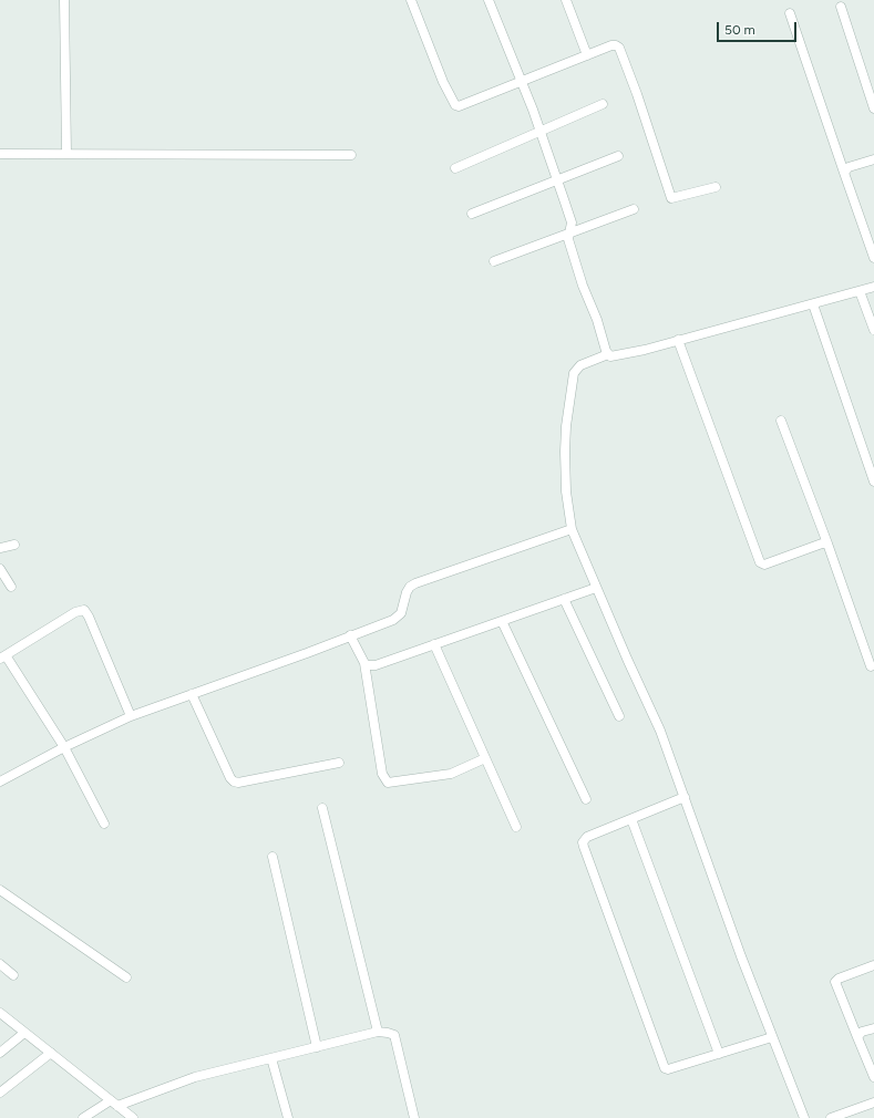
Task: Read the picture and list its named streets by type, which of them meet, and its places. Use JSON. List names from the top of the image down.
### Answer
{
  "scale_bar": "50 m"
}
